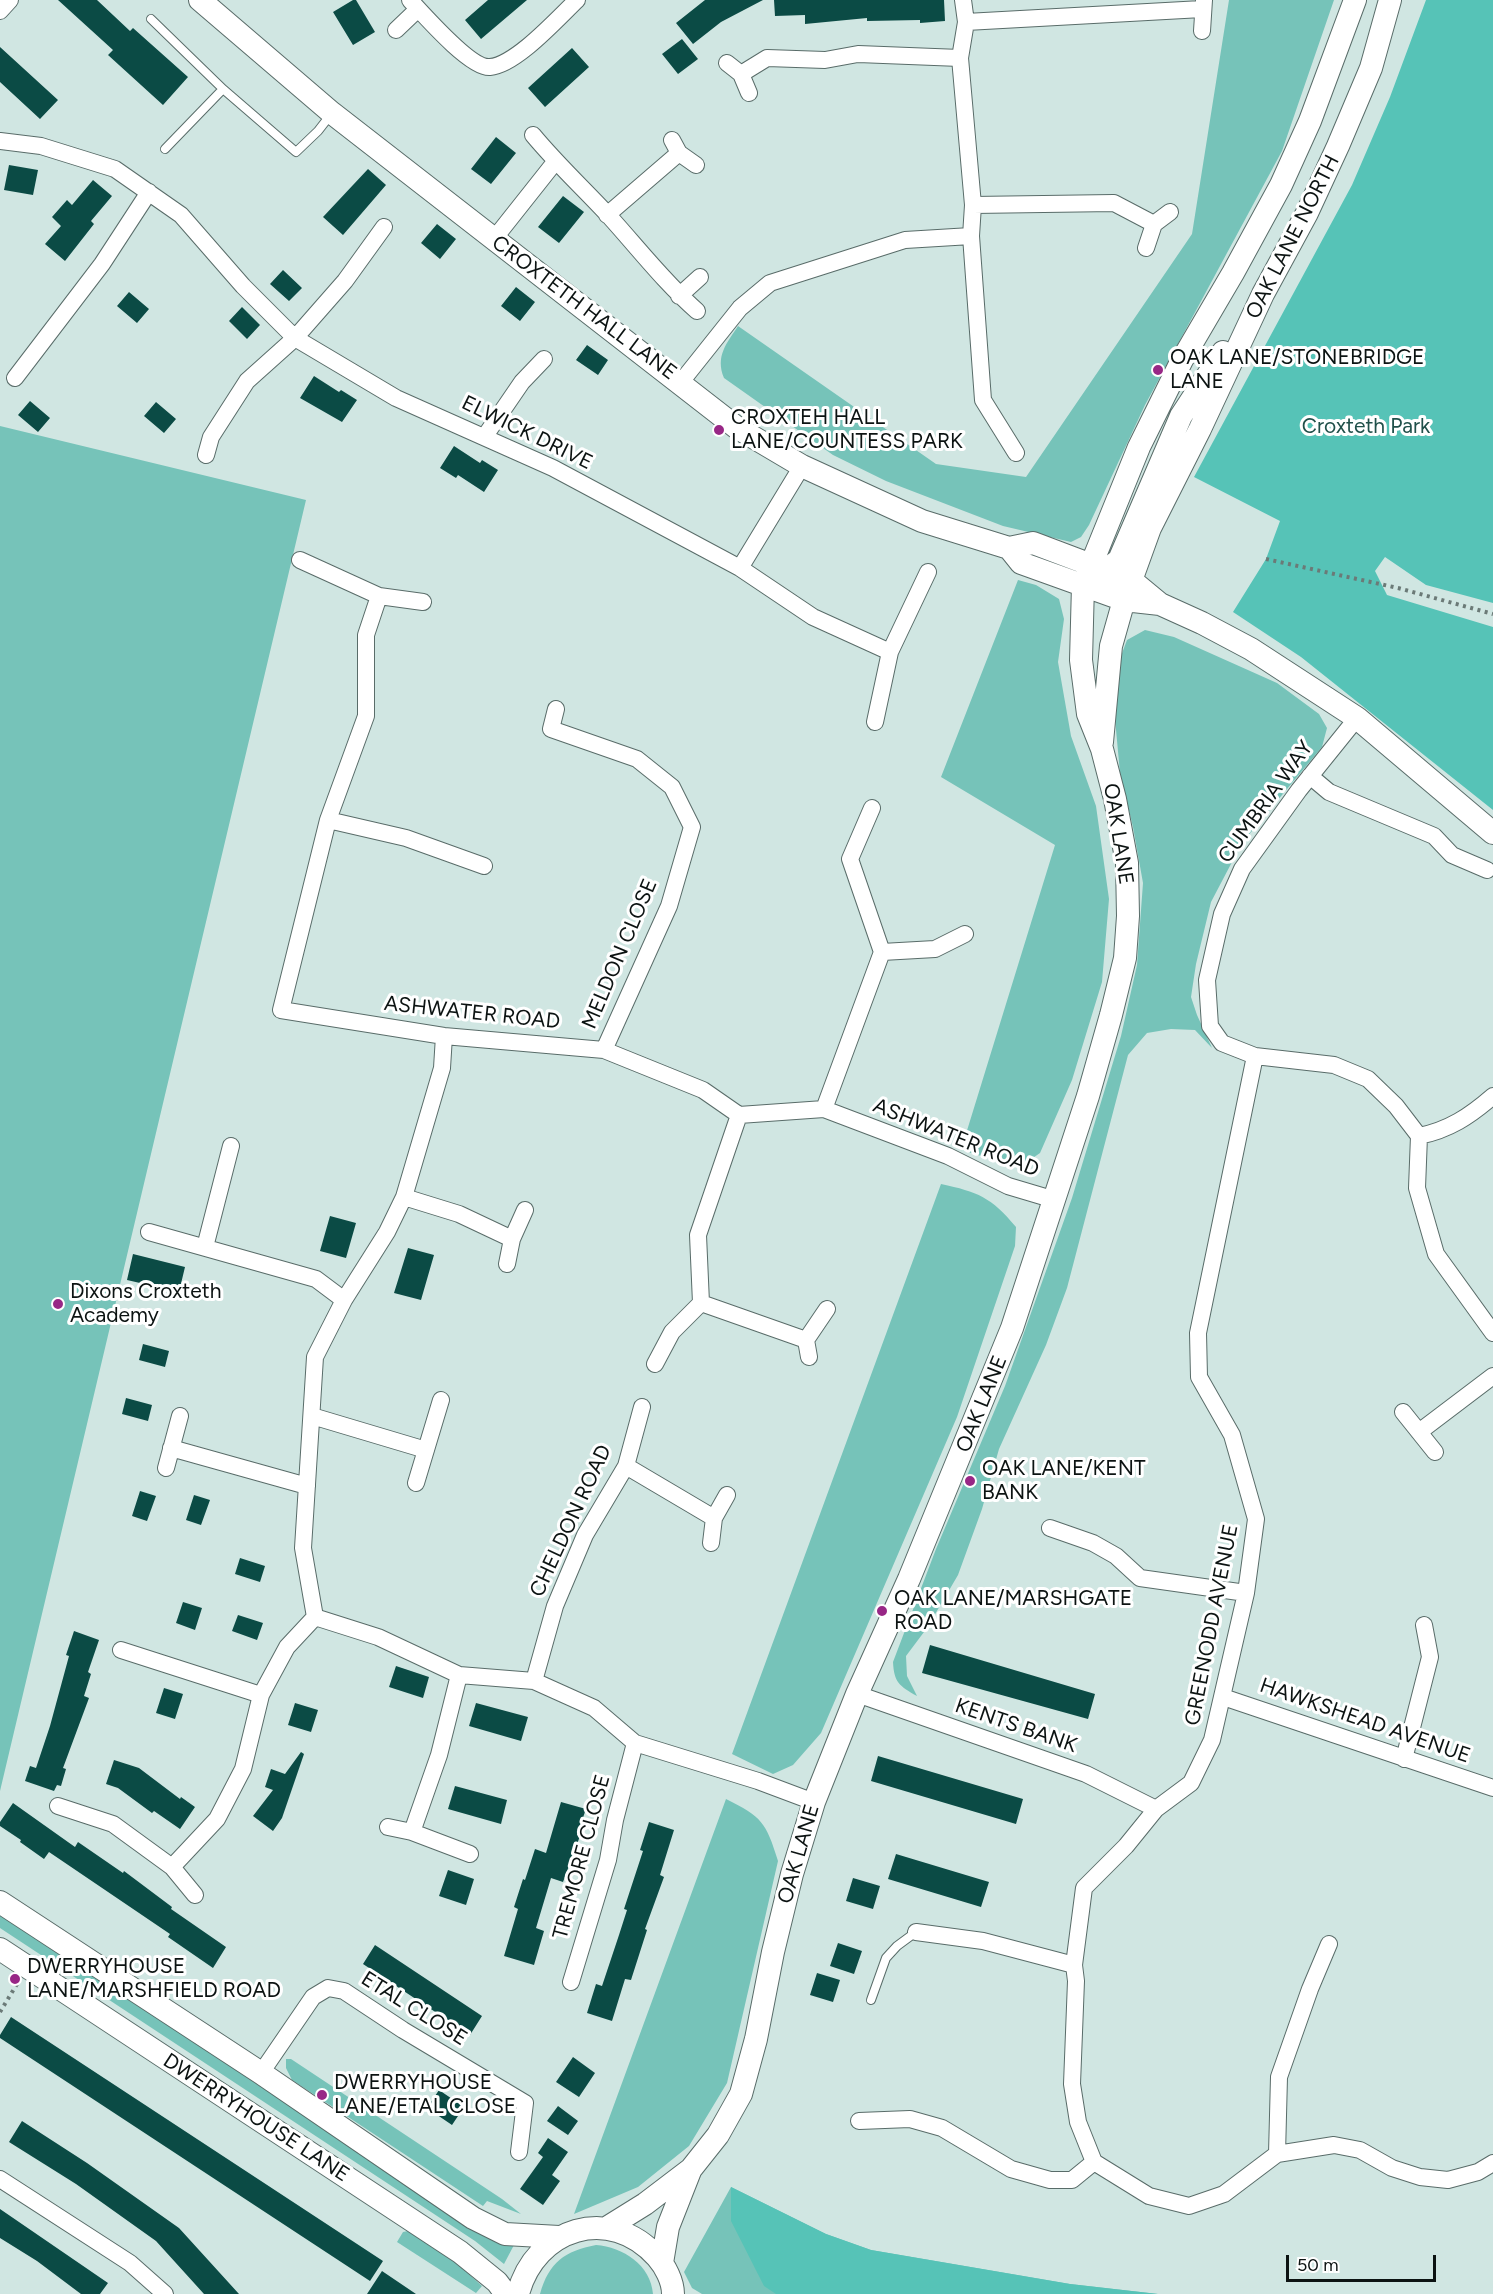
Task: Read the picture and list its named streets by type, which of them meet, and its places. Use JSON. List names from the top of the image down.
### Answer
{
  "streets": {
    "street": [
      "OAK LANE NORTH",
      "CROXTETH HALL LANE",
      "ELWICK DRIVE",
      "CUMBRIA WAY",
      "OAK LANE",
      "MELDON CLOSE",
      "ASHWATER ROAD",
      "CHELDON ROAD",
      "GREENODD AVENUE",
      "HAWKSHEAD AVENUE",
      "KENTS BANK",
      "TREMORE CLOSE",
      "ETAL CLOSE",
      "DWERRYHOUSE LANE"
    ]
  },
  "crossings": [
    ["OAK LANE NORTH", "CROXTETH HALL LANE"],
    ["OAK LANE NORTH", "OAK LANE"],
    ["CROXTETH HALL LANE", "CUMBRIA WAY"],
    ["CROXTETH HALL LANE", "OAK LANE"],
    ["CUMBRIA WAY", "GREENODD AVENUE"],
    ["OAK LANE", "ASHWATER ROAD"],
    ["OAK LANE", "KENTS BANK"],
    ["MELDON CLOSE", "ASHWATER ROAD"],
    ["GREENODD AVENUE", "HAWKSHEAD AVENUE"],
    ["GREENODD AVENUE", "KENTS BANK"],
    ["ETAL CLOSE", "DWERRYHOUSE LANE"]
  ],
  "parks": ["Croxteth Park"],
  "places": [
    "OAK LANE/STONEBRIDGE LANE",
    "CROXTEH HALL LANE/COUNTESS PARK",
    "Dixons Croxteth Academy",
    "OAK LANE/KENT BANK",
    "OAK LANE/MARSHGATE ROAD",
    "DWERRYHOUSE LANE/MARSHFIELD ROAD",
    "DWERRYHOUSE LANE/ETAL CLOSE"
  ],
  "scale_bar": "50 m"
}
